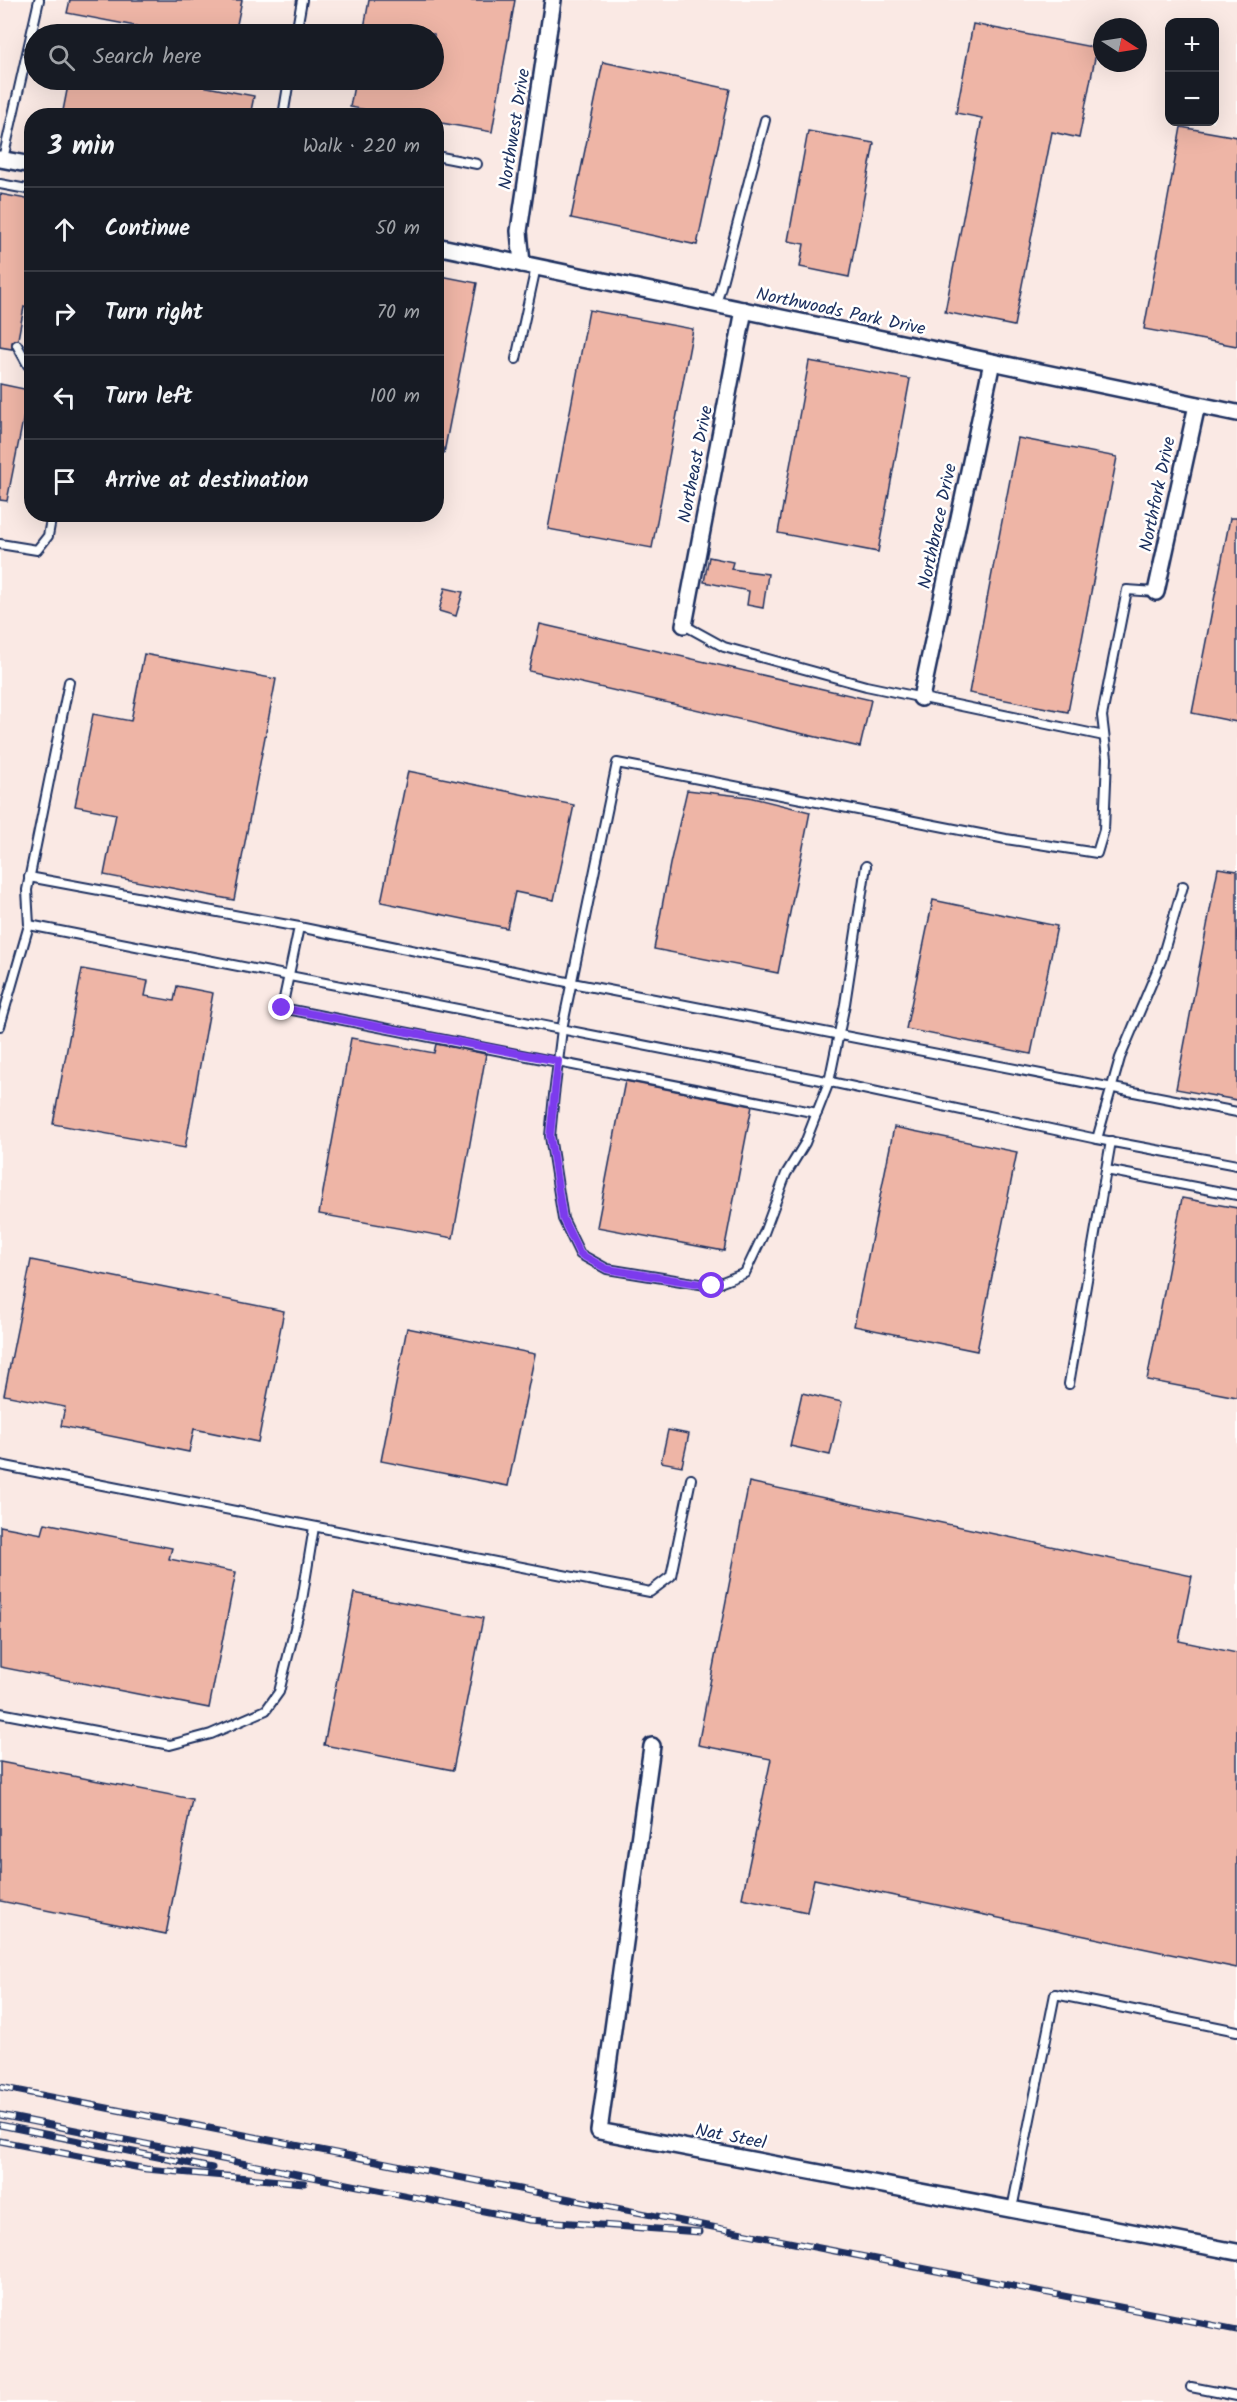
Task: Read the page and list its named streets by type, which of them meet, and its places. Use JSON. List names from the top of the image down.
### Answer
{
  "streets": {
    "street": [
      "Northwest Drive",
      "Northwoods Park Drive",
      "Northeast Drive",
      "Northfork Drive",
      "Northbrace Drive",
      "Nat Steel"
    ]
  },
  "crossings": [
    ["Northwest Drive", "Northwoods Park Drive"],
    ["Northwoods Park Drive", "Northeast Drive"],
    ["Northwoods Park Drive", "Northfork Drive"],
    ["Northwoods Park Drive", "Northbrace Drive"]
  ],
  "north": "right",
  "page": {
    "map_buttons": ["+", "−"],
    "search": "Search here",
    "heading": ["3 min", "Walk · 220 m"],
    "list": [
      ["Continue", "50 m"],
      ["Turn right", "70 m"],
      ["Turn left", "100 m"],
      "Arrive at destination"
    ]
  }
}
